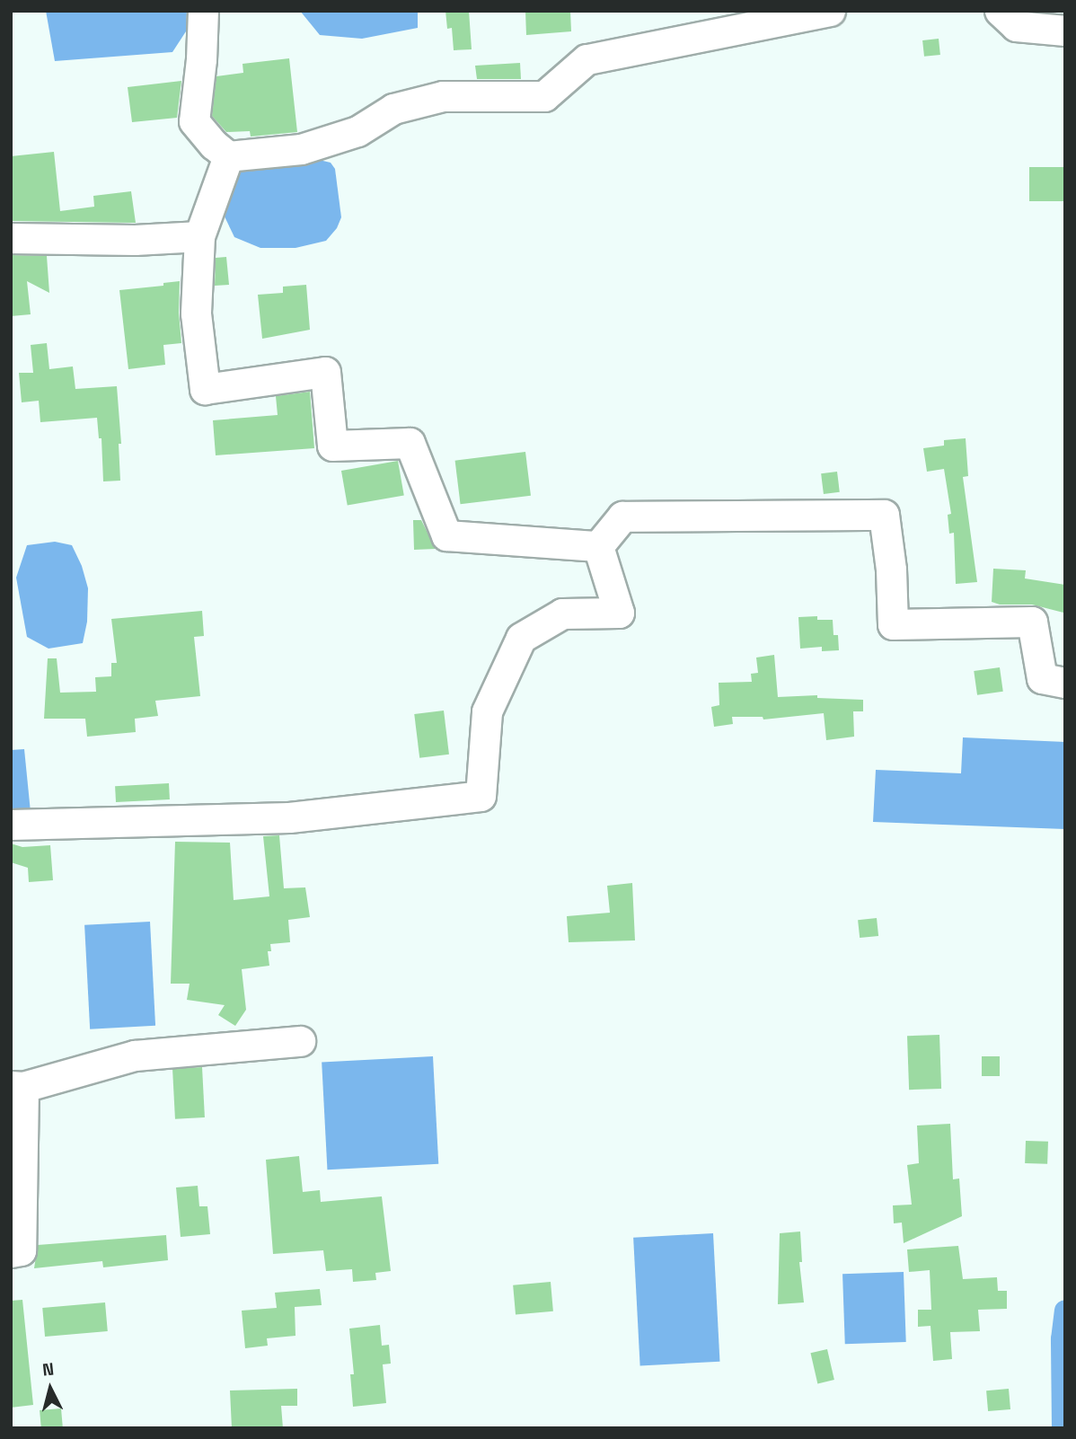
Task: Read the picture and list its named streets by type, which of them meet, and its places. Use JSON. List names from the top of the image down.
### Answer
{
  "north": "top"
}
